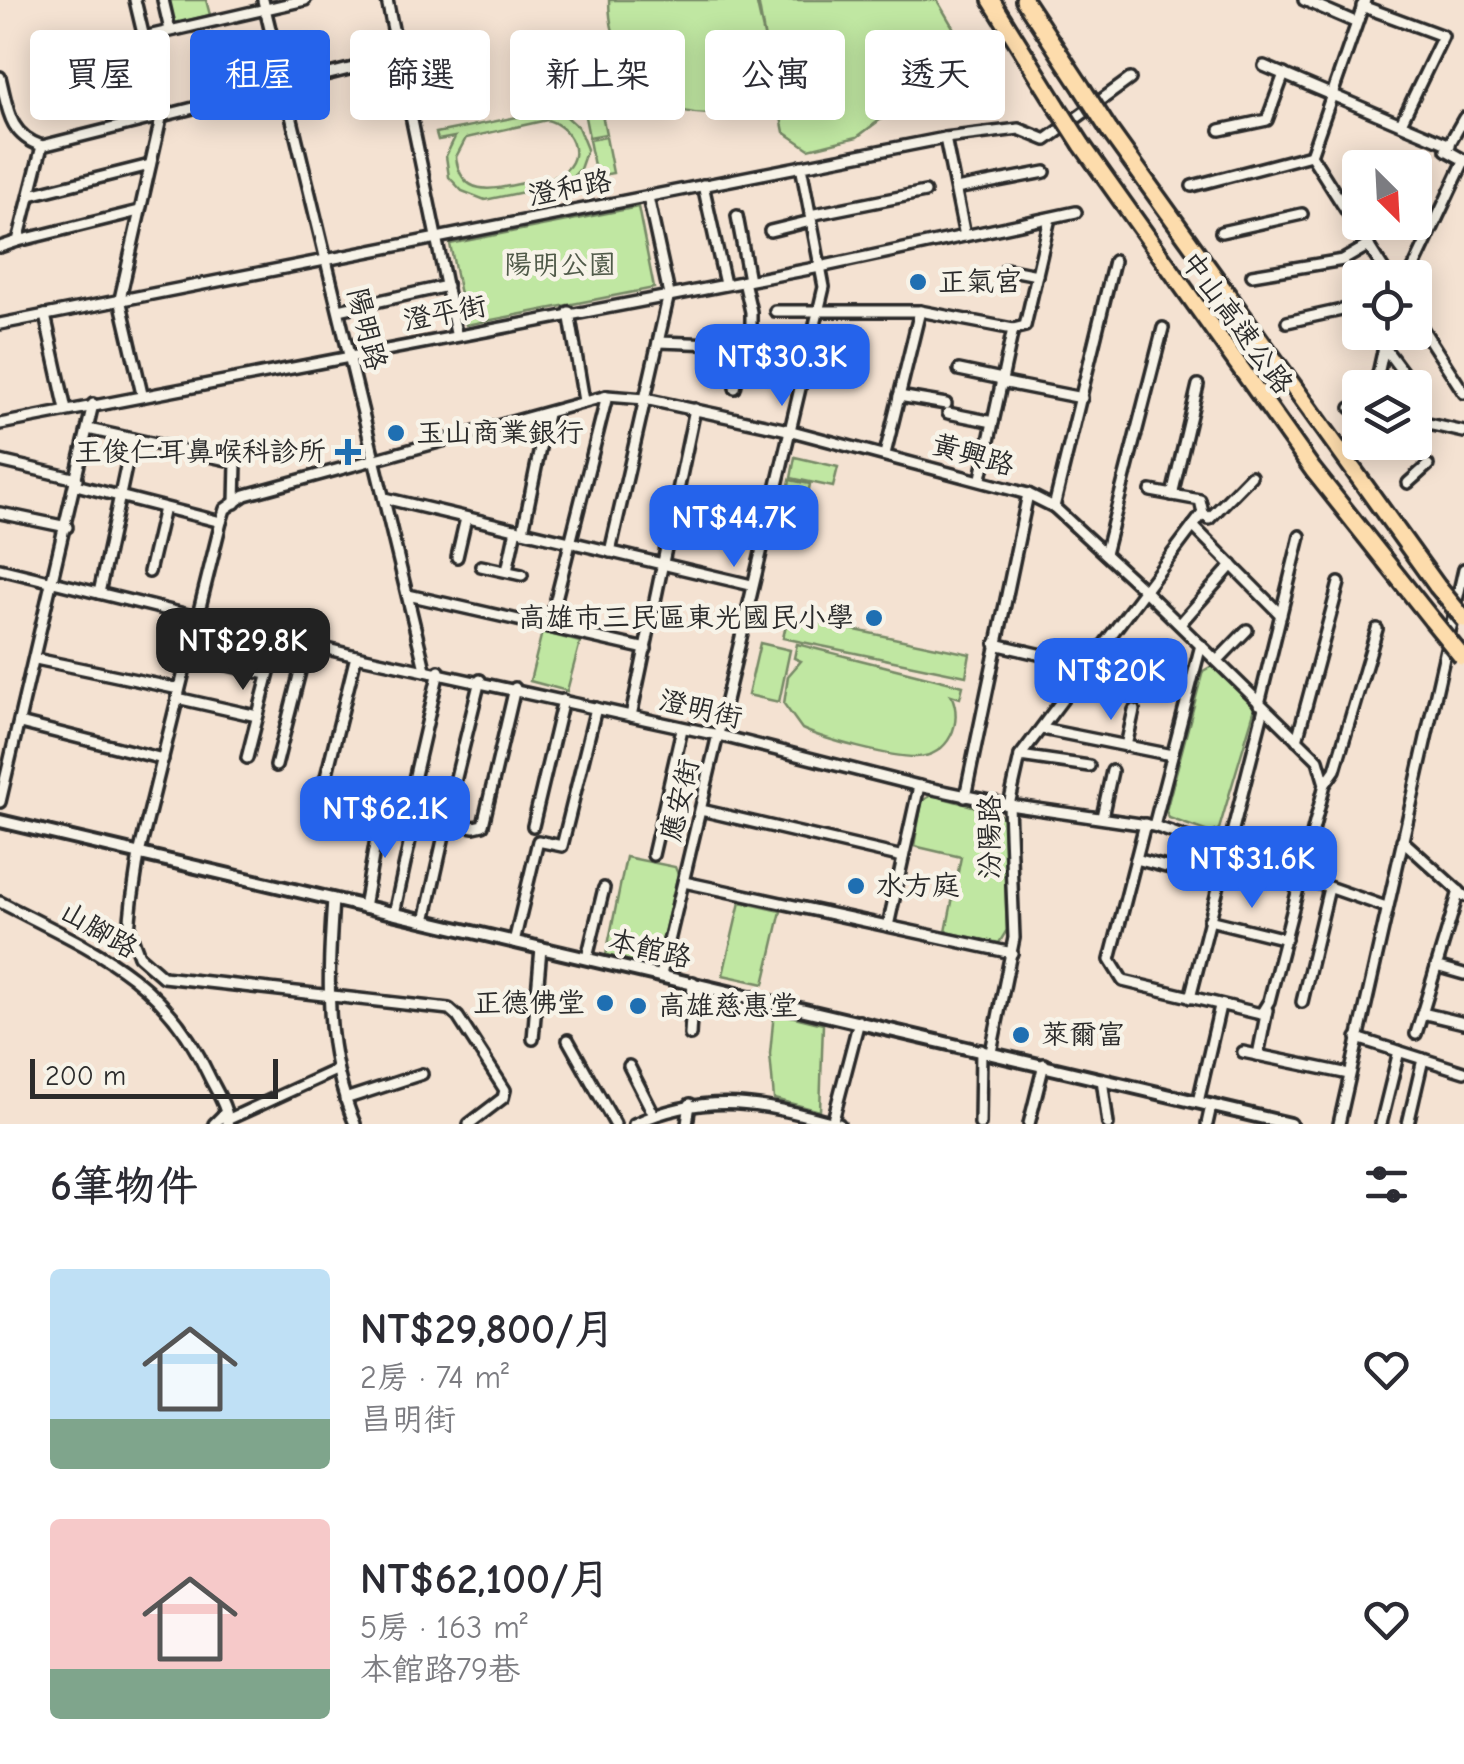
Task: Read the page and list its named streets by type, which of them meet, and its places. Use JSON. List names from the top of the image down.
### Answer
{
  "streets": {
    "highway": ["中山高速公路"],
    "street": [
      "澄和路",
      "澄平街",
      "陽明路",
      "黃興路",
      "澄明街",
      "應安街",
      "汾陽路",
      "山腳路",
      "本館路"
    ]
  },
  "crossings": [
    ["澄和路", "陽明路"],
    ["澄和路", "應安街"],
    ["澄平街", "陽明路"],
    ["澄平街", "應安街"],
    ["陽明路", "黃興路"],
    ["陽明路", "澄明街"],
    ["黃興路", "應安街"],
    ["黃興路", "汾陽路"],
    ["澄明街", "應安街"],
    ["澄明街", "汾陽路"],
    ["應安街", "本館路"],
    ["汾陽路", "本館路"]
  ],
  "parks": ["陽明公園"],
  "places": {
    "other": [
      "正氣宮",
      "玉山商業銀行",
      "高雄市三民區東光國民小學",
      "水方庭",
      "正德佛堂",
      "高雄慈惠堂",
      "萊爾富"
    ],
    "health": ["王俊仁耳鼻喉科診所"]
  },
  "scale_bar": "200 m",
  "north": "bottom right",
  "page": {
    "chip": [
      "買屋",
      "租屋",
      "篩選",
      "新上架",
      "公寓",
      "透天"
    ],
    "price": [
      "NT$30.3K",
      "NT$44.7K",
      "NT$29.8K",
      "NT$20K",
      "NT$62.1K",
      "NT$31.6K"
    ],
    "scale": "200 m",
    "heading": "6筆物件",
    "list": [
      {
        "name": "NT$29,800/月",
        "note": "2房 · 74 m² · 昌明街"
      },
      {
        "name": "NT$62,100/月",
        "note": "5房 · 163 m² · 本館路79巷"
      }
    ]
  }
}
